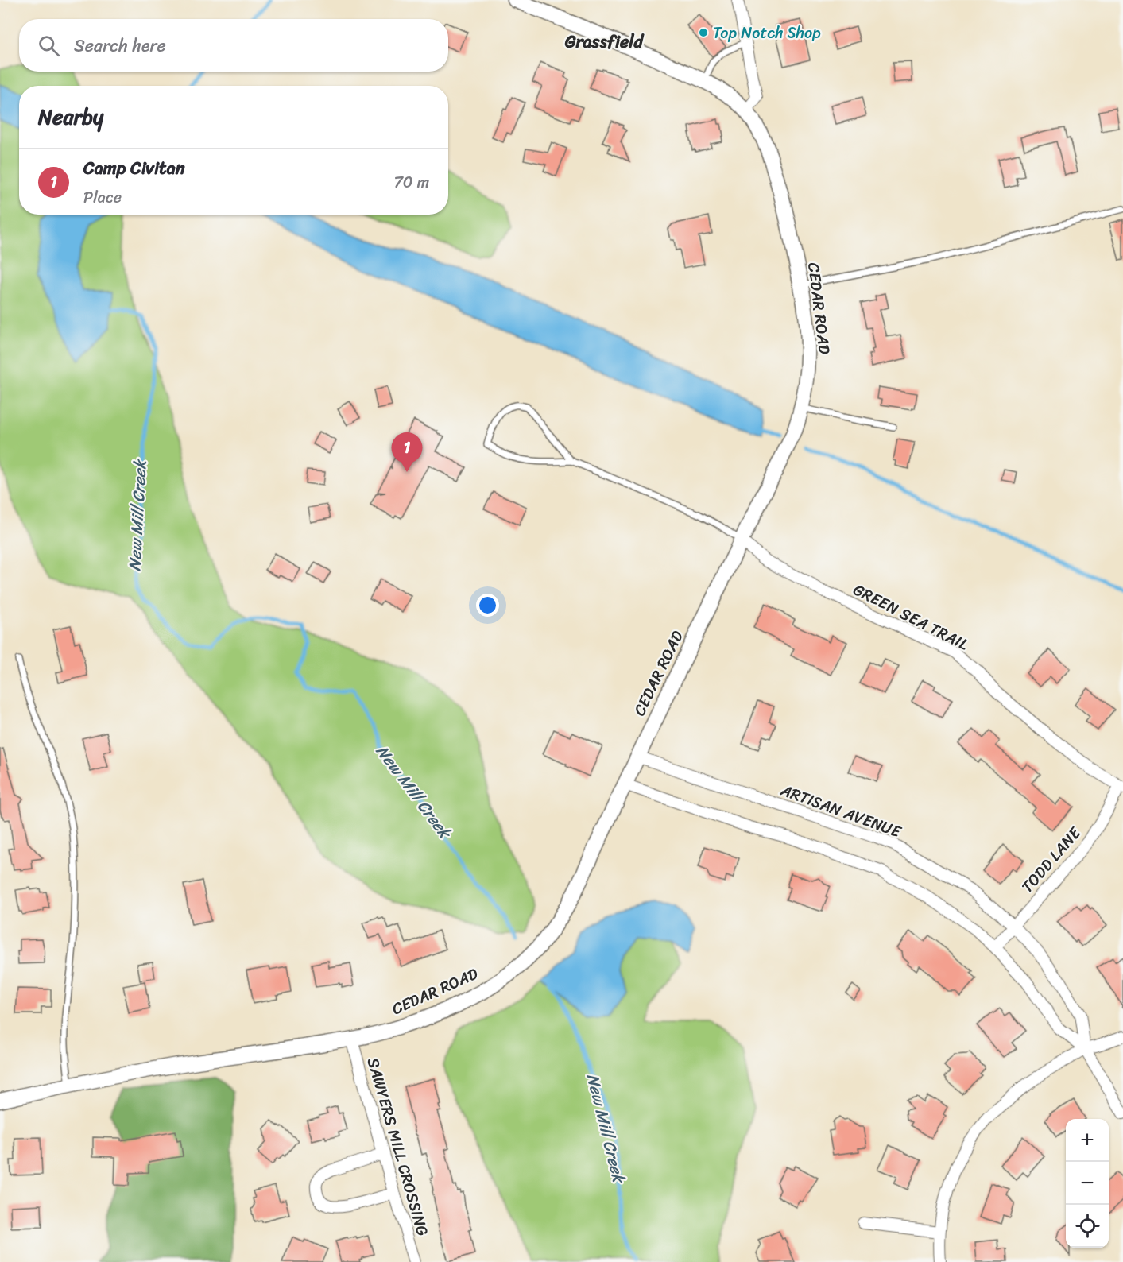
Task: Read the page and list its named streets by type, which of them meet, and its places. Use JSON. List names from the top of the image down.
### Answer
{
  "streets": {
    "street": [
      "CEDAR ROAD",
      "GREEN SEA TRAIL",
      "ARTISAN AVENUE",
      "TODD LANE",
      "SAWYERS MILL CROSSING"
    ]
  },
  "crossings": [
    ["CEDAR ROAD", "GREEN SEA TRAIL"],
    ["CEDAR ROAD", "ARTISAN AVENUE"],
    ["CEDAR ROAD", "SAWYERS MILL CROSSING"],
    ["GREEN SEA TRAIL", "TODD LANE"],
    ["ARTISAN AVENUE", "TODD LANE"]
  ],
  "districts": ["Grassfield"],
  "water": ["New Mill Creek"],
  "places": ["Top Notch Shop"],
  "page": {
    "search": "Search here",
    "heading": "Nearby",
    "list": [
      {
        "mark": "1",
        "name": "Camp Civitan",
        "note": "Place",
        "value": "70 m"
      }
    ],
    "pins": "1",
    "map_buttons": ["+", "−"]
  }
}
